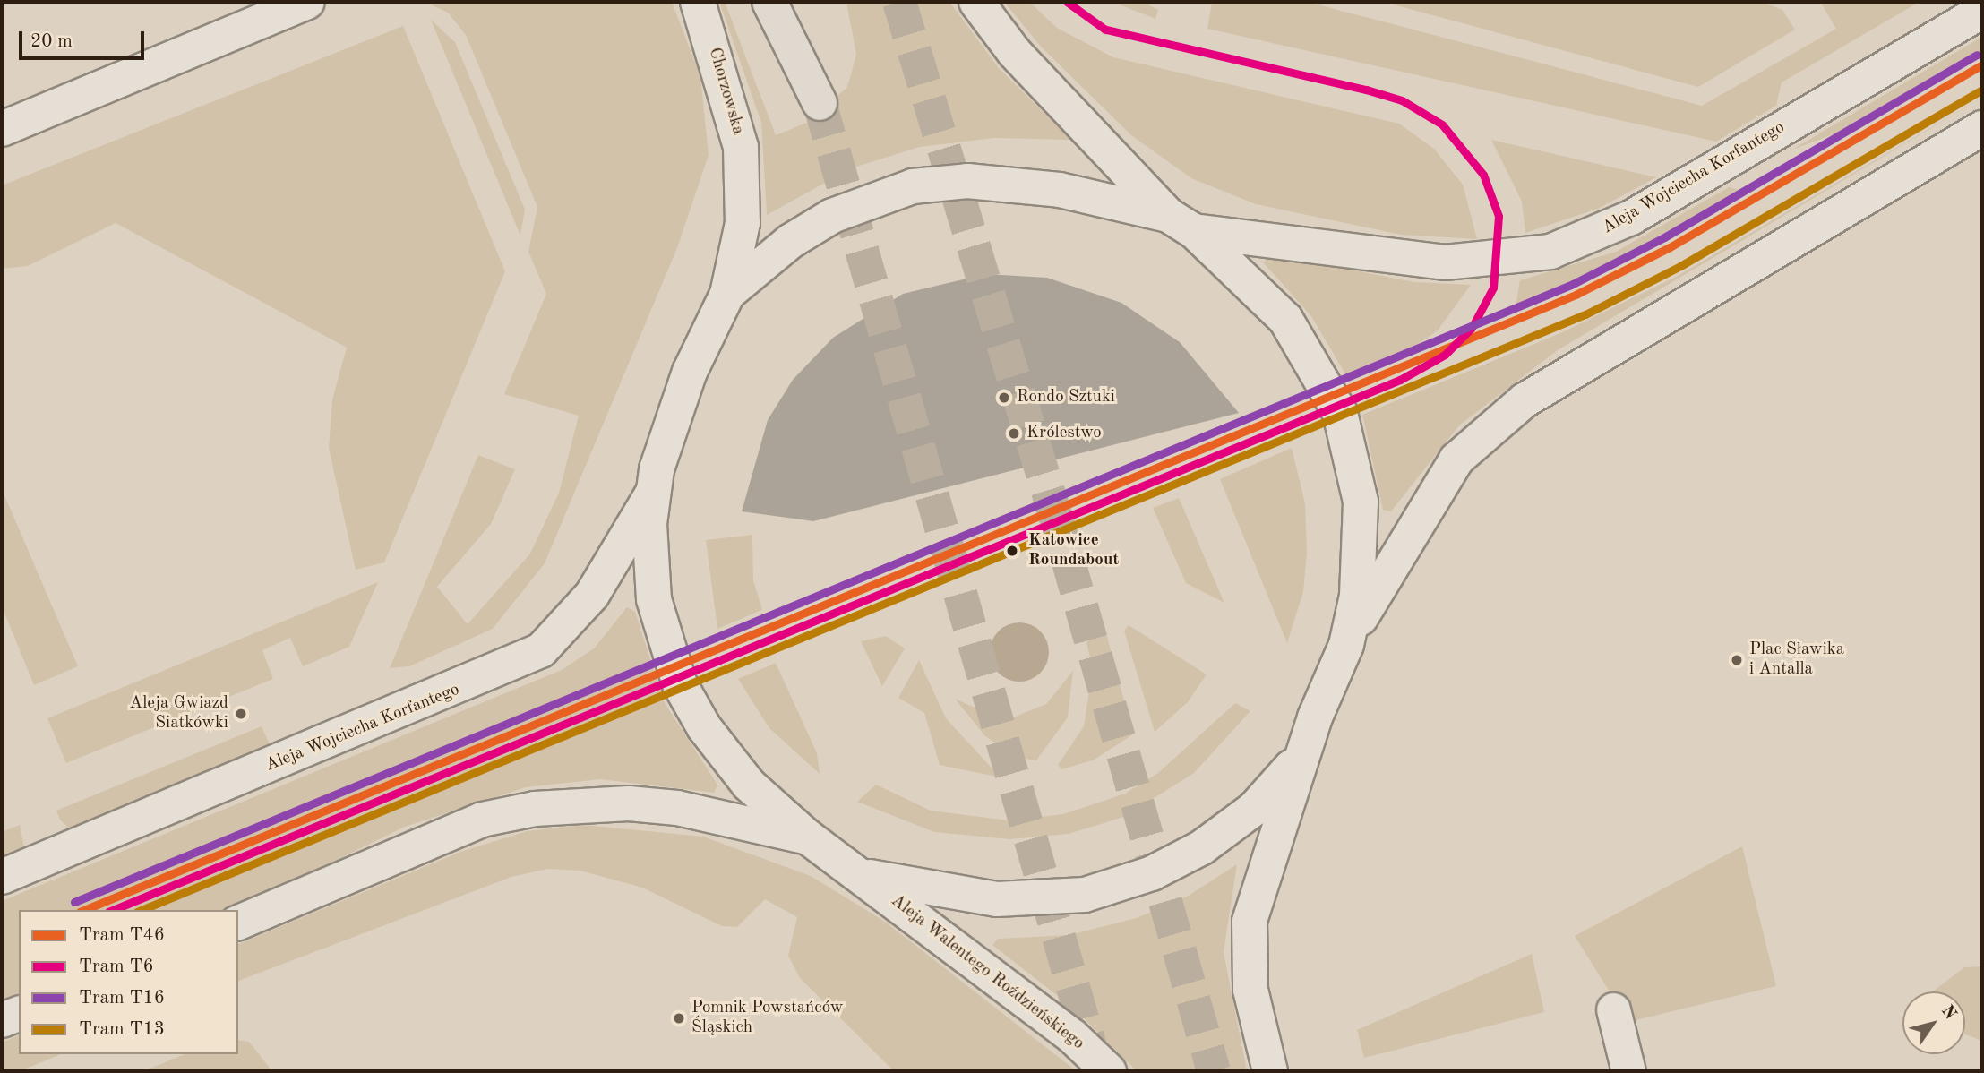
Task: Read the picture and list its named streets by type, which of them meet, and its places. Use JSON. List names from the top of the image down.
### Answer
{
  "streets": {
    "main road": ["Chorzowska", "Aleja Wojciecha Korfantego", "Aleja Walentego Roździeńskiego"]
  },
  "crossings": [
    ["Chorzowska", "Aleja Wojciecha Korfantego"]
  ],
  "places": [
    "Rondo Sztuki",
    "Królestwo",
    "Katowice Roundabout",
    "Plac Sławika i Antalla",
    "Aleja Gwiazd Siatkówki",
    "Pomnik Powstańców Śląskich"
  ],
  "lines": [
    "tram line T6",
    "tram line T16",
    "tram line T46",
    "tram line T13"
  ],
  "legend": [
    "Tram T46",
    "Tram T6",
    "Tram T16",
    "Tram T13"
  ],
  "scale_bar": "20 m",
  "north": "top right"
}
